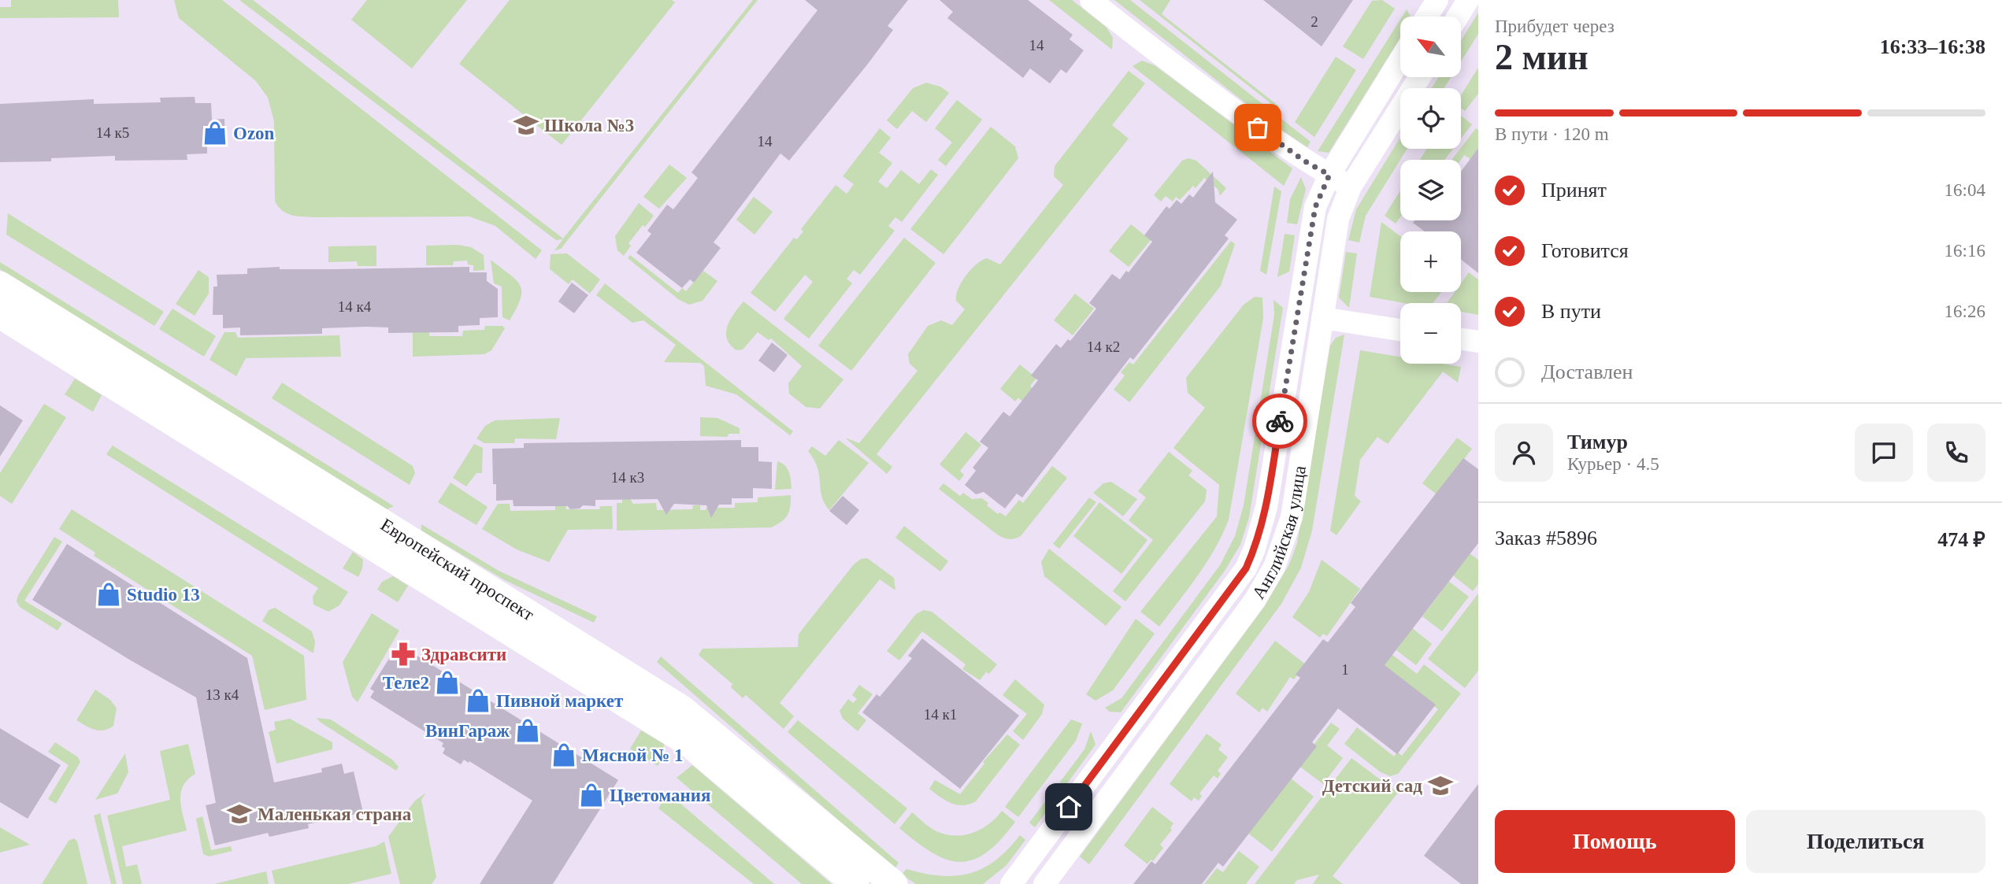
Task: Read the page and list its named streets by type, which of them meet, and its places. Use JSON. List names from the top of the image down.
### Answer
{
  "streets": {
    "street": ["Английская улица", "Европейский проспект"]
  },
  "places": {
    "school or university": ["Школа №3", "Детский сад", "Маленькая страна"],
    "shop": [
      "Ozon",
      "Studio 13",
      "Теле2",
      "Пивной маркет",
      "ВинГараж",
      "Мясной № 1",
      "Цветомания"
    ],
    "pharmacy": ["Здравсити"]
  },
  "house_numbers": [
    "2",
    "14",
    "14 к5",
    "14",
    "14 к4",
    "14 к2",
    "14 к3",
    "1",
    "13 к4",
    "14 к1"
  ],
  "north": "top left",
  "page": {
    "heading": ["2 мин", "Прибудет через", "16:33–16:38"],
    "panel": [
      "Тимур",
      "Курьер · 4.5",
      "Заказ #5896",
      "474 ₽"
    ],
    "map_buttons": ["+", "−"],
    "bar": "В пути · 120 m",
    "list": [
      ["Принят", "16:04"],
      ["Готовится", "16:16"],
      ["В пути", "16:26"],
      "Доставлен"
    ],
    "buttons": ["Помощь", "Поделиться"]
  }
}
